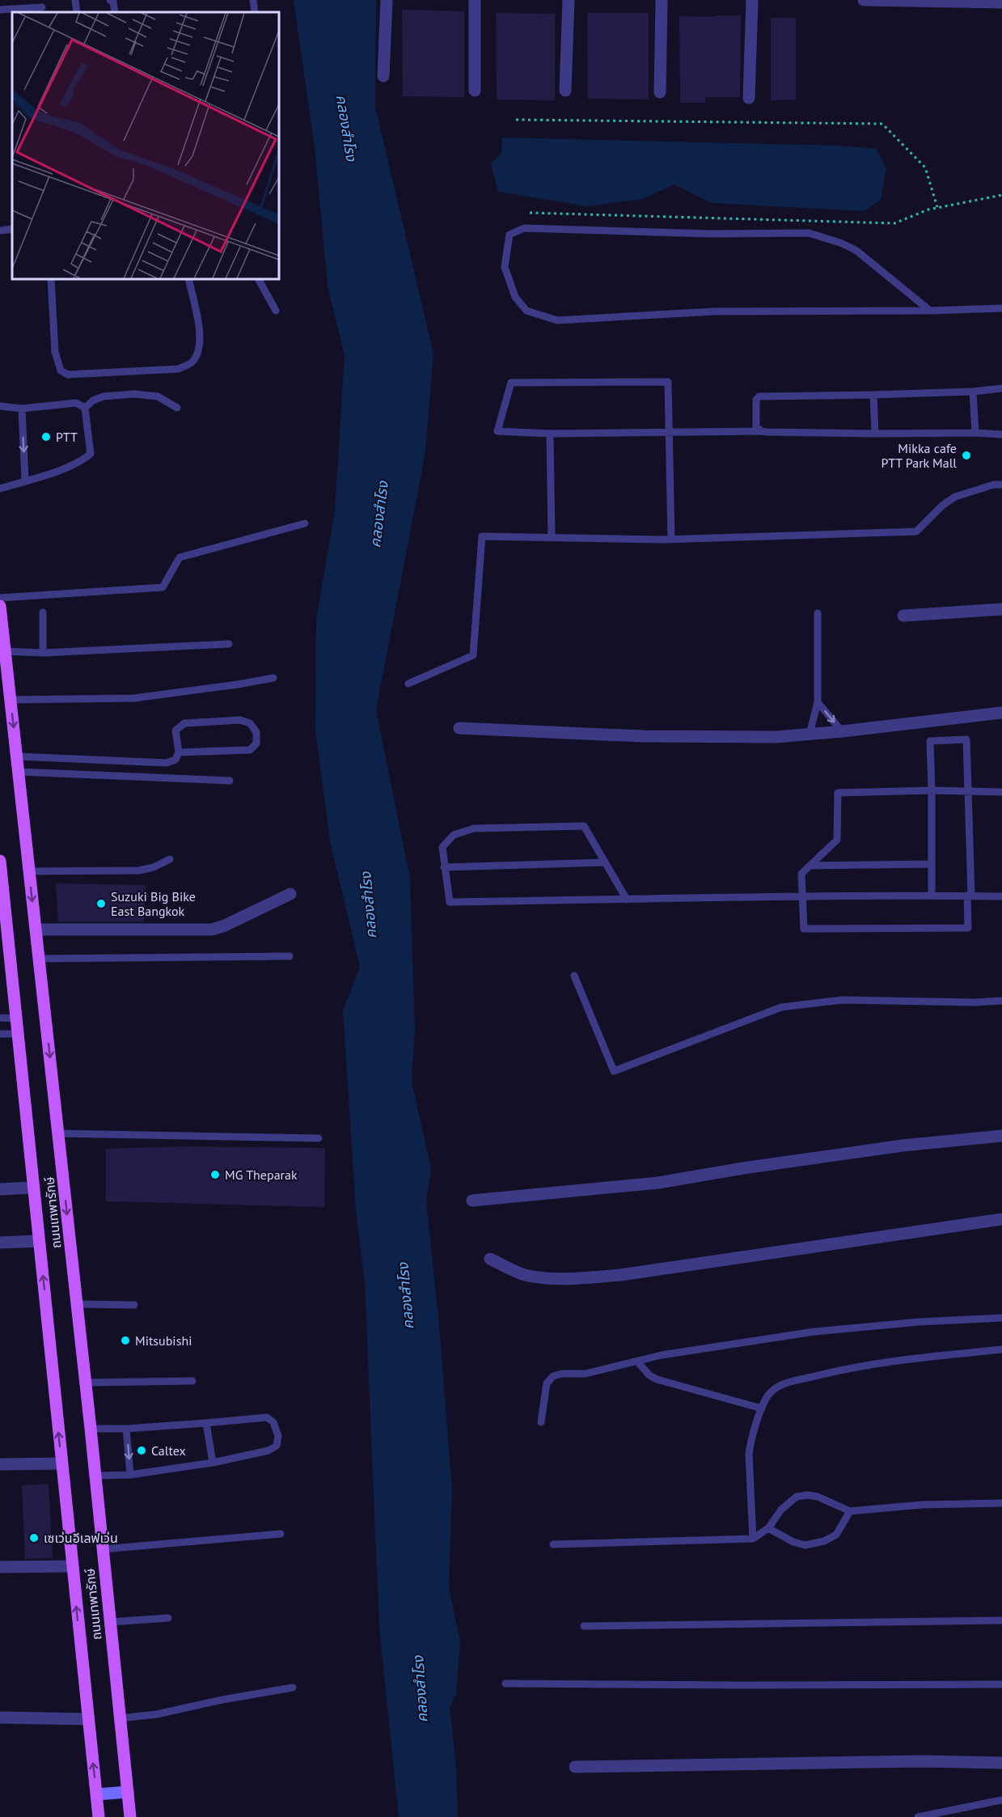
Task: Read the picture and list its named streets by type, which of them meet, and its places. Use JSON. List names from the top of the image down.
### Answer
{
  "streets": {
    "main road": ["ถนนเทพารักษ์"]
  },
  "water": ["คลองสำโรง"],
  "places": [
    "PTT",
    "Mikka cafe PTT Park Mall",
    "Suzuki Big Bike East Bangkok",
    "MG Theparak",
    "Mitsubishi",
    "Caltex",
    "เซเว่นอีเลฟเว่น"
  ]
}
